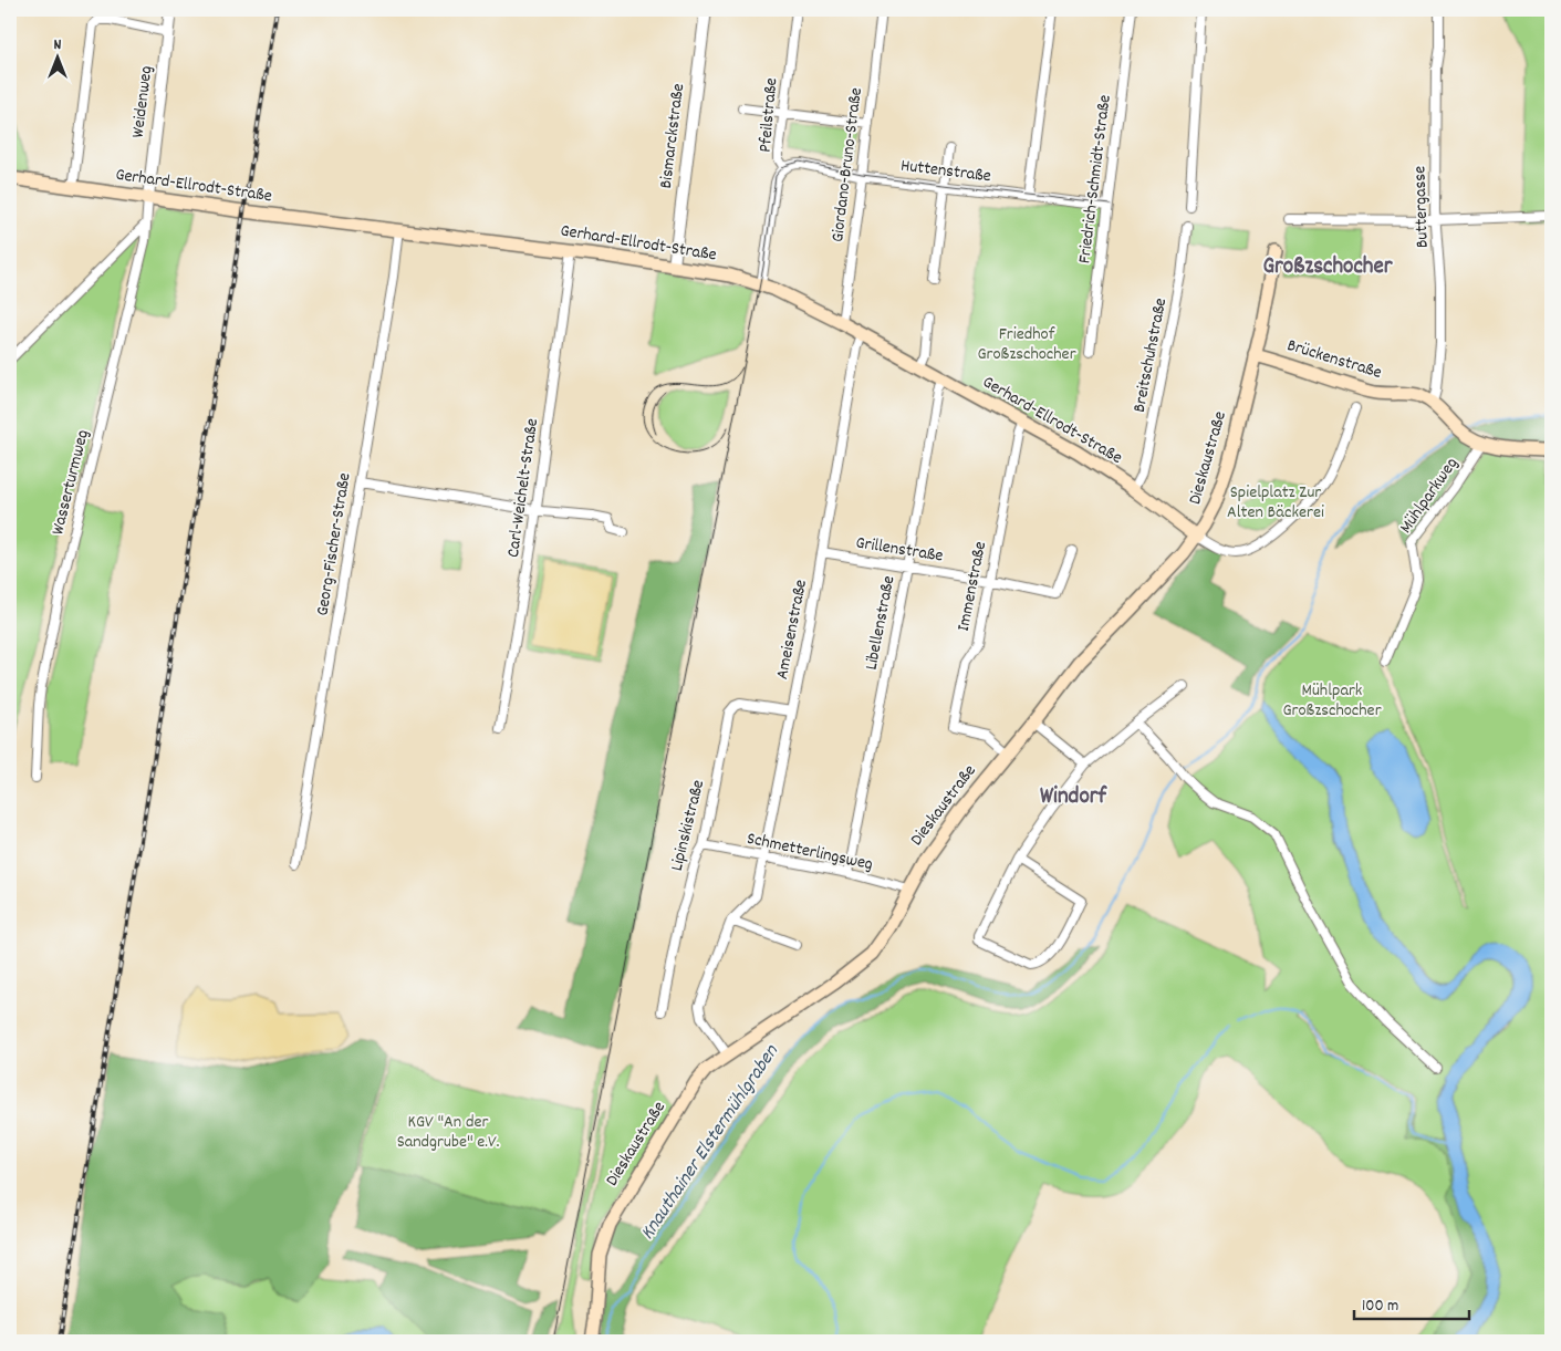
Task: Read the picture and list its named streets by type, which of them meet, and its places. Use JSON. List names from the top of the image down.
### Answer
{
  "streets": {
    "main road": ["Gerhard-Ellrodt-Straße", "Brückenstraße", "Dieskaustraße"],
    "street": [
      "Weidenweg",
      "Pfeilstraße",
      "Bismarckstraße",
      "Giordano-Bruno-Straße",
      "Huttenstraße",
      "Friedrich-Schmidt-Straße",
      "Buttergasse",
      "Breitschuhstraße",
      "Wasserturmweg",
      "Carl-Weichelt-Straße",
      "Mühlparkweg",
      "Georg-Fischer-Straße",
      "Grillenstraße",
      "Immenstraße",
      "Libellenstraße",
      "Ameisenstraße",
      "Lipinskistraße",
      "Schmetterlingsweg"
    ]
  },
  "crossings": [
    ["Weidenweg", "Gerhard-Ellrodt-Straße"],
    ["Weidenweg", "Wasserturmweg"],
    ["Pfeilstraße", "Huttenstraße"],
    ["Pfeilstraße", "Gerhard-Ellrodt-Straße"],
    ["Bismarckstraße", "Gerhard-Ellrodt-Straße"],
    ["Giordano-Bruno-Straße", "Huttenstraße"],
    ["Giordano-Bruno-Straße", "Gerhard-Ellrodt-Straße"],
    ["Huttenstraße", "Friedrich-Schmidt-Straße"],
    ["Gerhard-Ellrodt-Straße", "Breitschuhstraße"],
    ["Gerhard-Ellrodt-Straße", "Dieskaustraße"],
    ["Gerhard-Ellrodt-Straße", "Wasserturmweg"],
    ["Gerhard-Ellrodt-Straße", "Carl-Weichelt-Straße"],
    ["Gerhard-Ellrodt-Straße", "Georg-Fischer-Straße"],
    ["Gerhard-Ellrodt-Straße", "Immenstraße"],
    ["Gerhard-Ellrodt-Straße", "Libellenstraße"],
    ["Gerhard-Ellrodt-Straße", "Ameisenstraße"],
    ["Buttergasse", "Brückenstraße"],
    ["Brückenstraße", "Dieskaustraße"],
    ["Brückenstraße", "Mühlparkweg"],
    ["Dieskaustraße", "Immenstraße"],
    ["Dieskaustraße", "Ameisenstraße"],
    ["Dieskaustraße", "Schmetterlingsweg"],
    ["Grillenstraße", "Immenstraße"],
    ["Grillenstraße", "Libellenstraße"],
    ["Grillenstraße", "Ameisenstraße"],
    ["Libellenstraße", "Schmetterlingsweg"],
    ["Ameisenstraße", "Lipinskistraße"],
    ["Ameisenstraße", "Schmetterlingsweg"],
    ["Lipinskistraße", "Schmetterlingsweg"]
  ],
  "districts": ["Großzschocher", "Windorf"],
  "water": ["Knauthainer Elstermühlgraben"],
  "parks": [
    "Friedhof Großzschocher",
    "Spielplatz Zur Alten Bäckerei",
    "Mühlpark Großzschocher",
    "KGV \"An der Sandgrube\" e.V."
  ],
  "scale_bar": "100 m",
  "north": "top"
}
